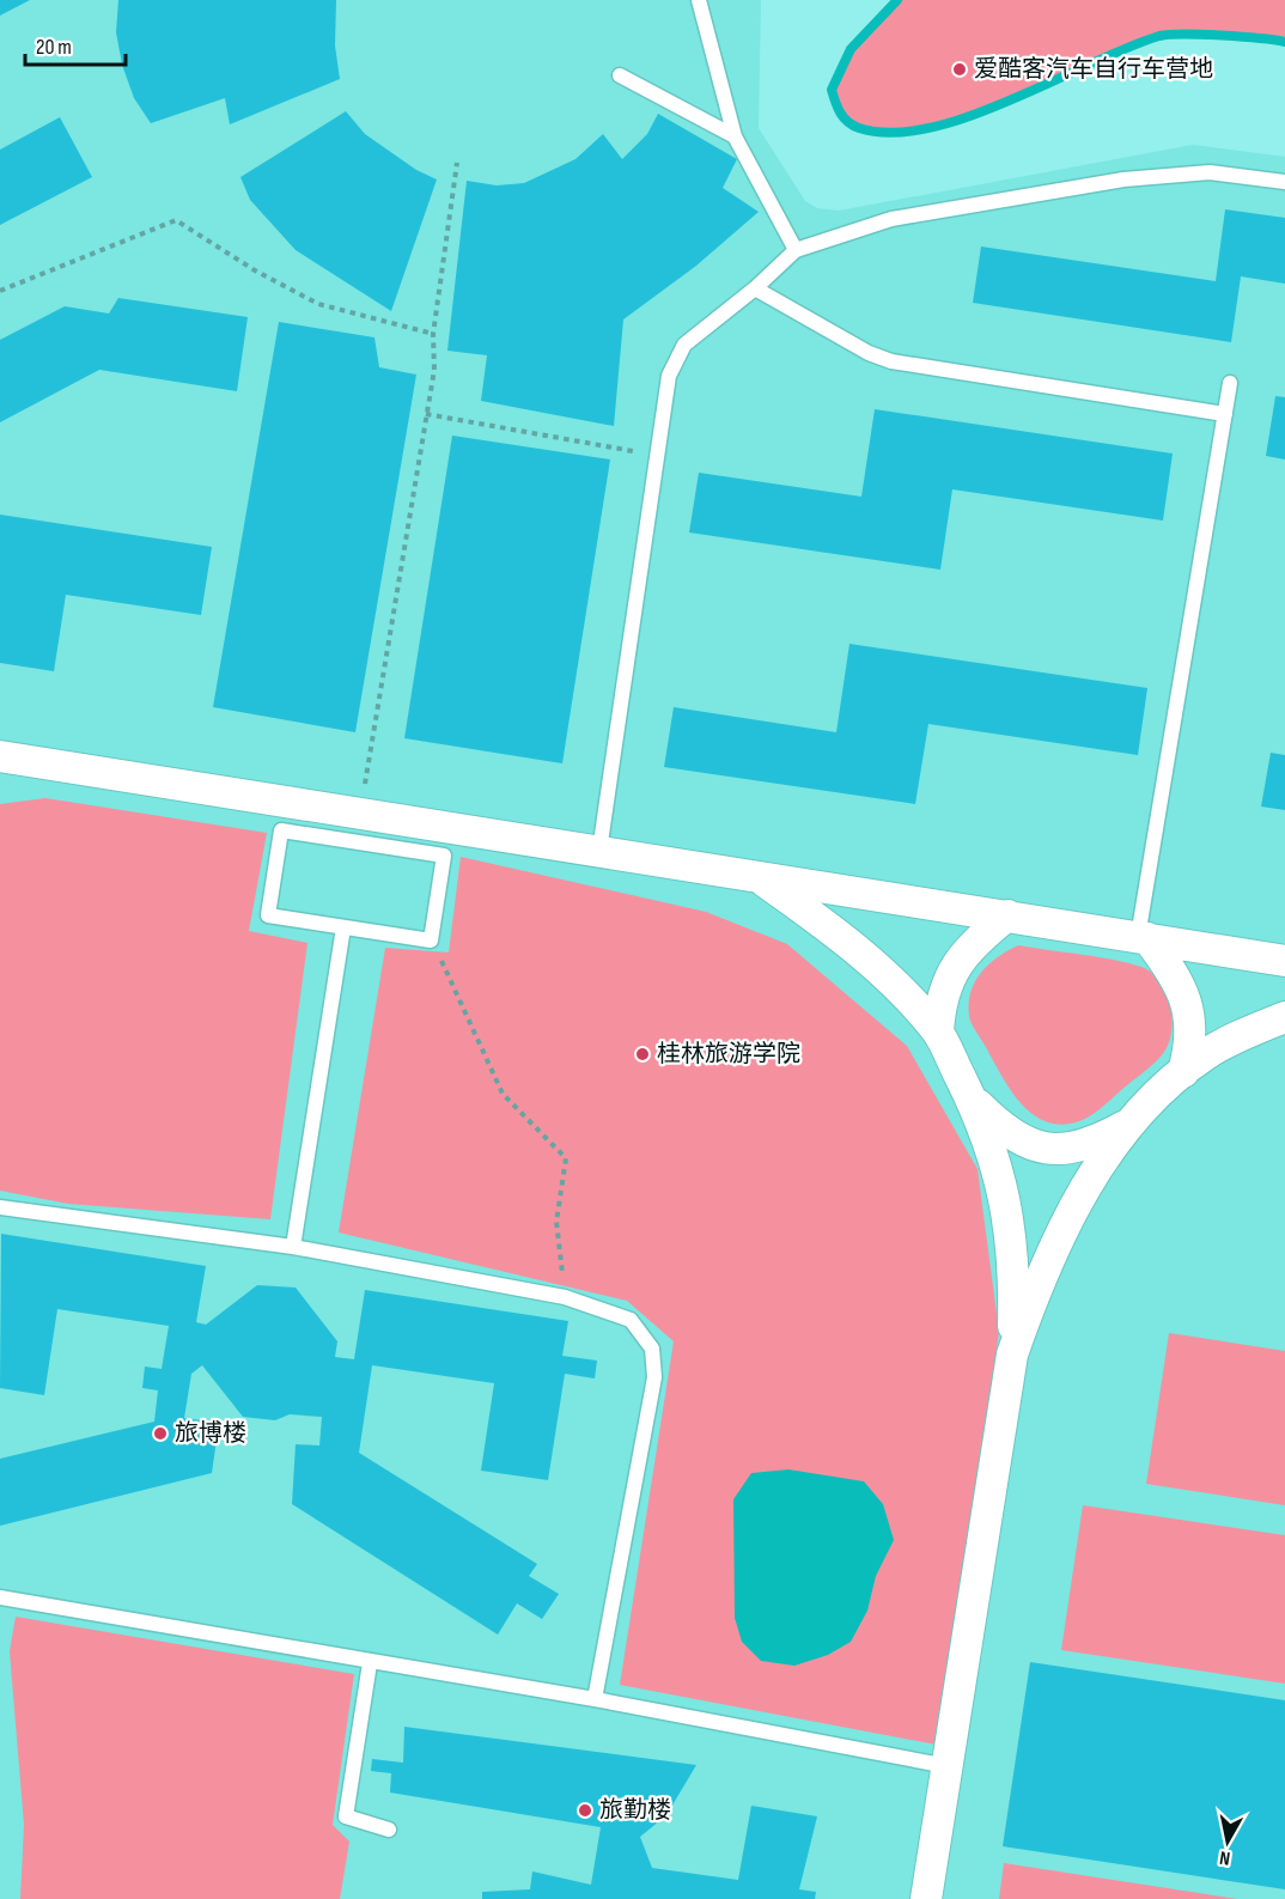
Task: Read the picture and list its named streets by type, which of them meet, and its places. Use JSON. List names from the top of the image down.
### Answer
{
  "places": [
    "爱酷客汽车自行车营地",
    "桂林旅游学院",
    "旅博楼",
    "旅勤楼"
  ],
  "scale_bar": "20 m",
  "north": "bottom"
}
